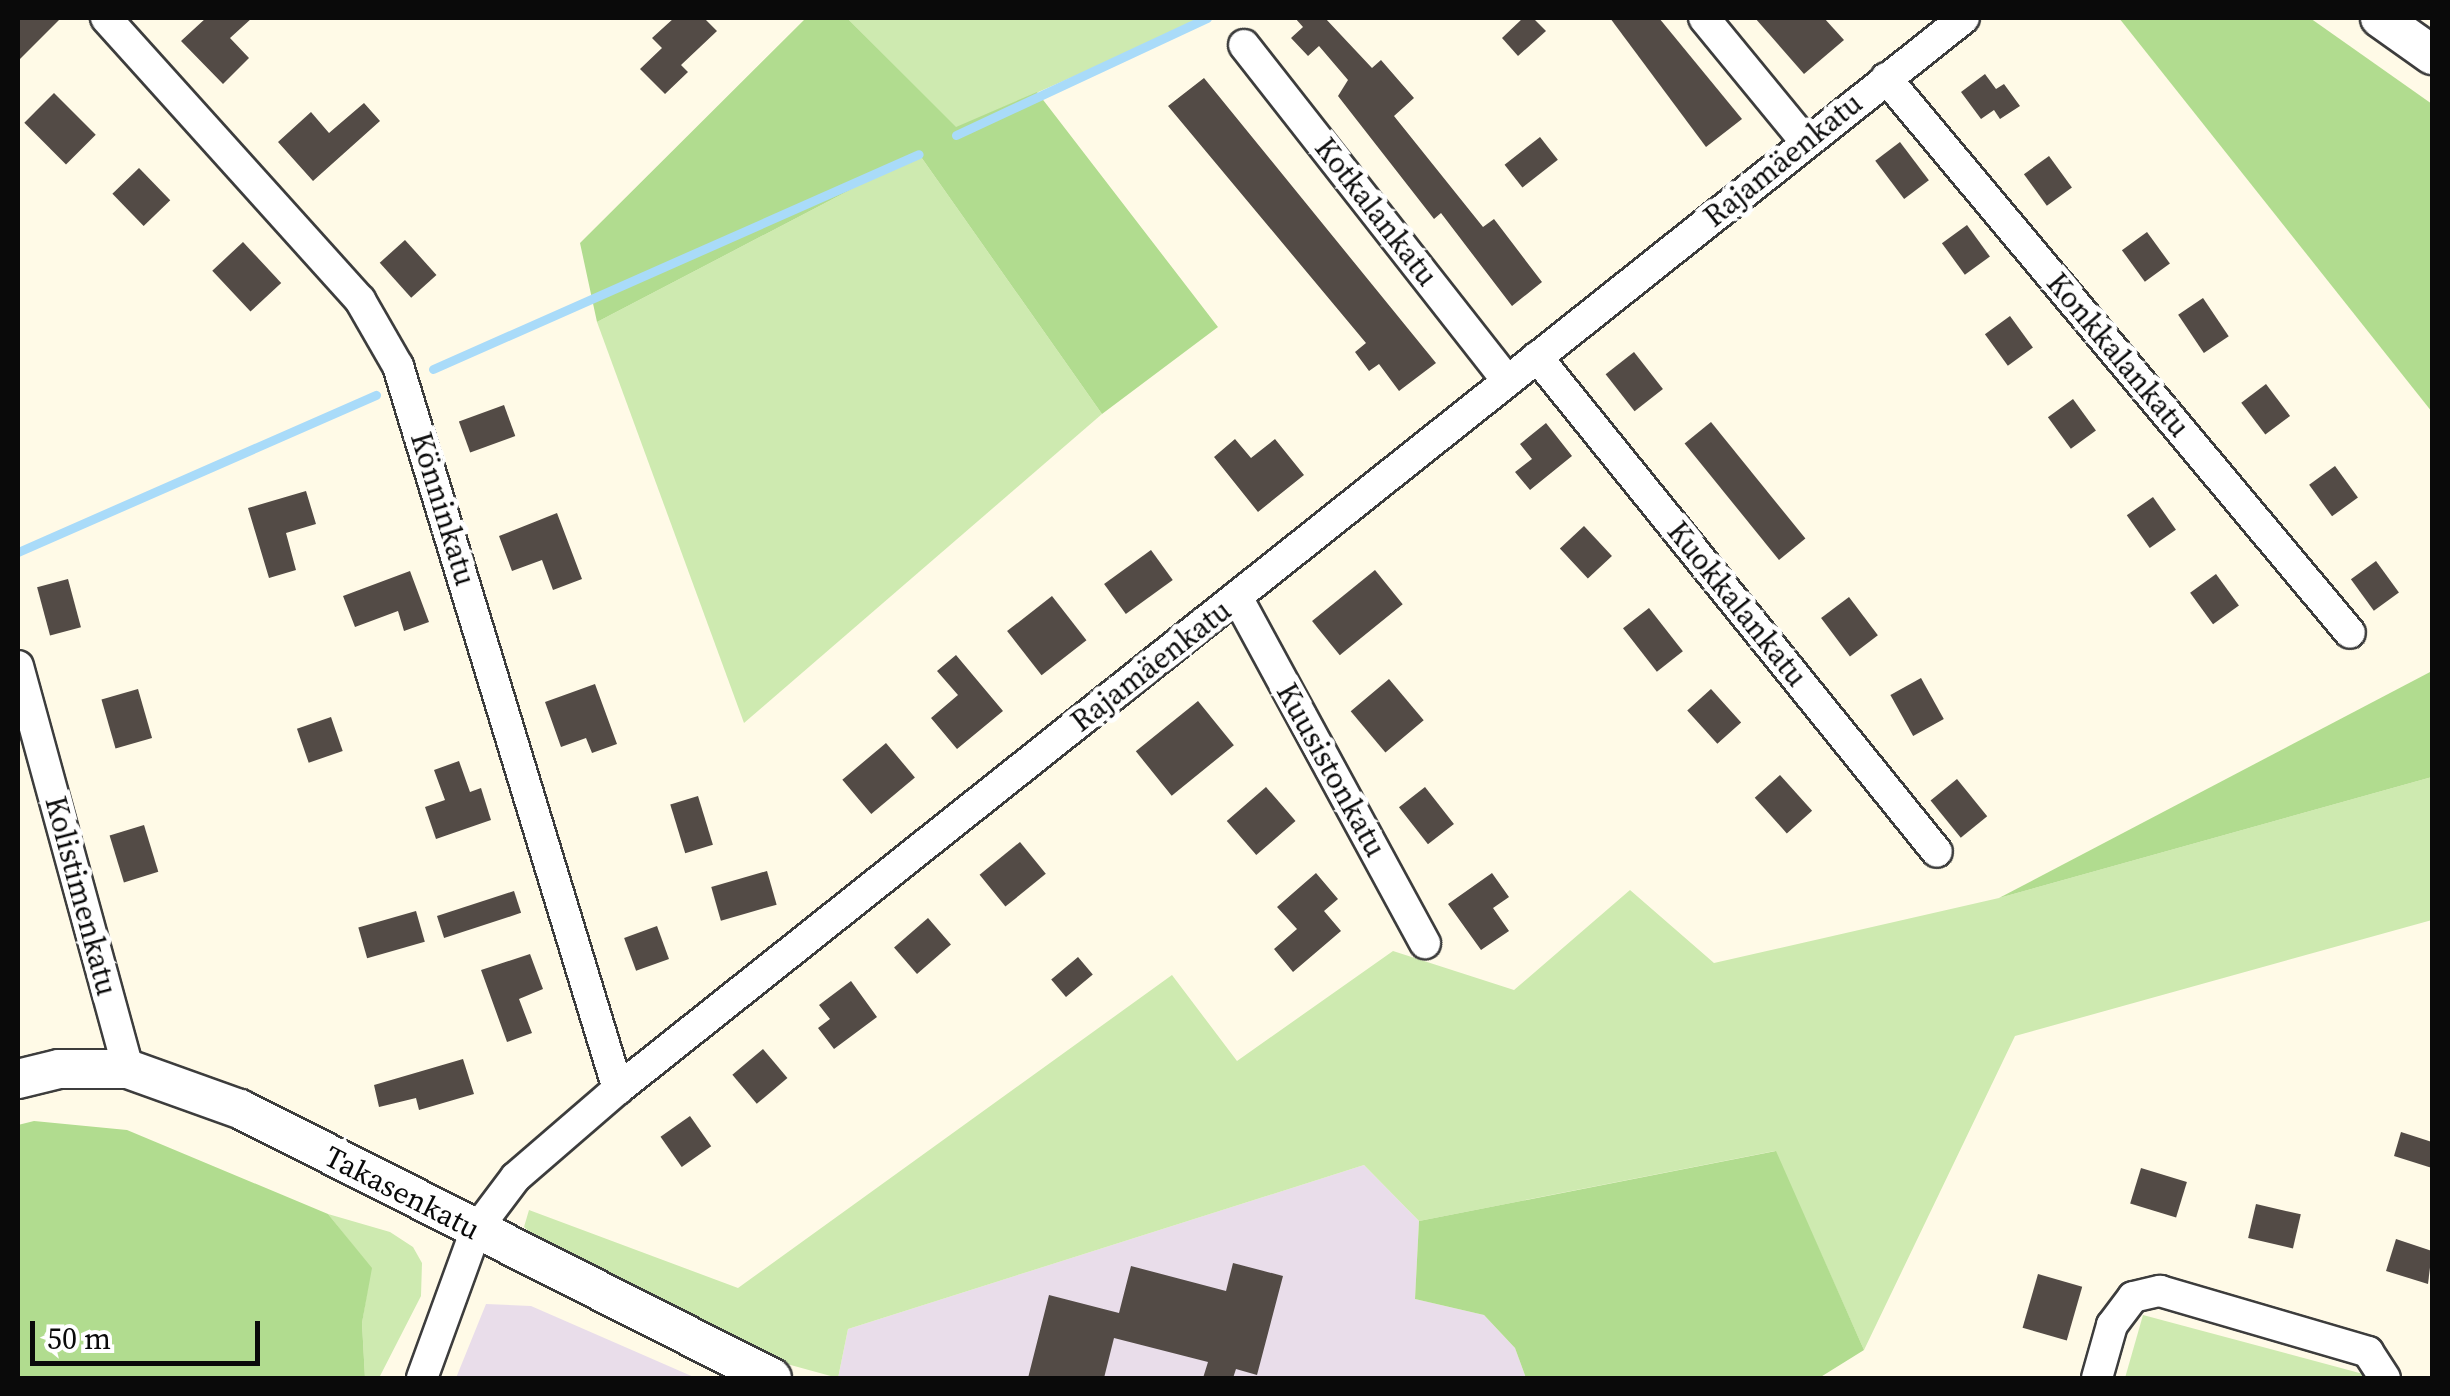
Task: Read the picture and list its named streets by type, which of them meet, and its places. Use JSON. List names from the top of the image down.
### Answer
{
  "streets": {
    "street": [
      "Rajamäenkatu",
      "Kotkalankatu",
      "Konkkalankatu",
      "Könninkatu",
      "Kuokkalankatu",
      "Kuusistonkatu",
      "Kolistimenkatu",
      "Takasenkatu"
    ]
  },
  "crossings": [
    ["Rajamäenkatu", "Kotkalankatu"],
    ["Rajamäenkatu", "Konkkalankatu"],
    ["Rajamäenkatu", "Könninkatu"],
    ["Rajamäenkatu", "Kuokkalankatu"],
    ["Rajamäenkatu", "Kuusistonkatu"],
    ["Rajamäenkatu", "Takasenkatu"],
    ["Kolistimenkatu", "Takasenkatu"]
  ],
  "scale_bar": "50 m"
}
